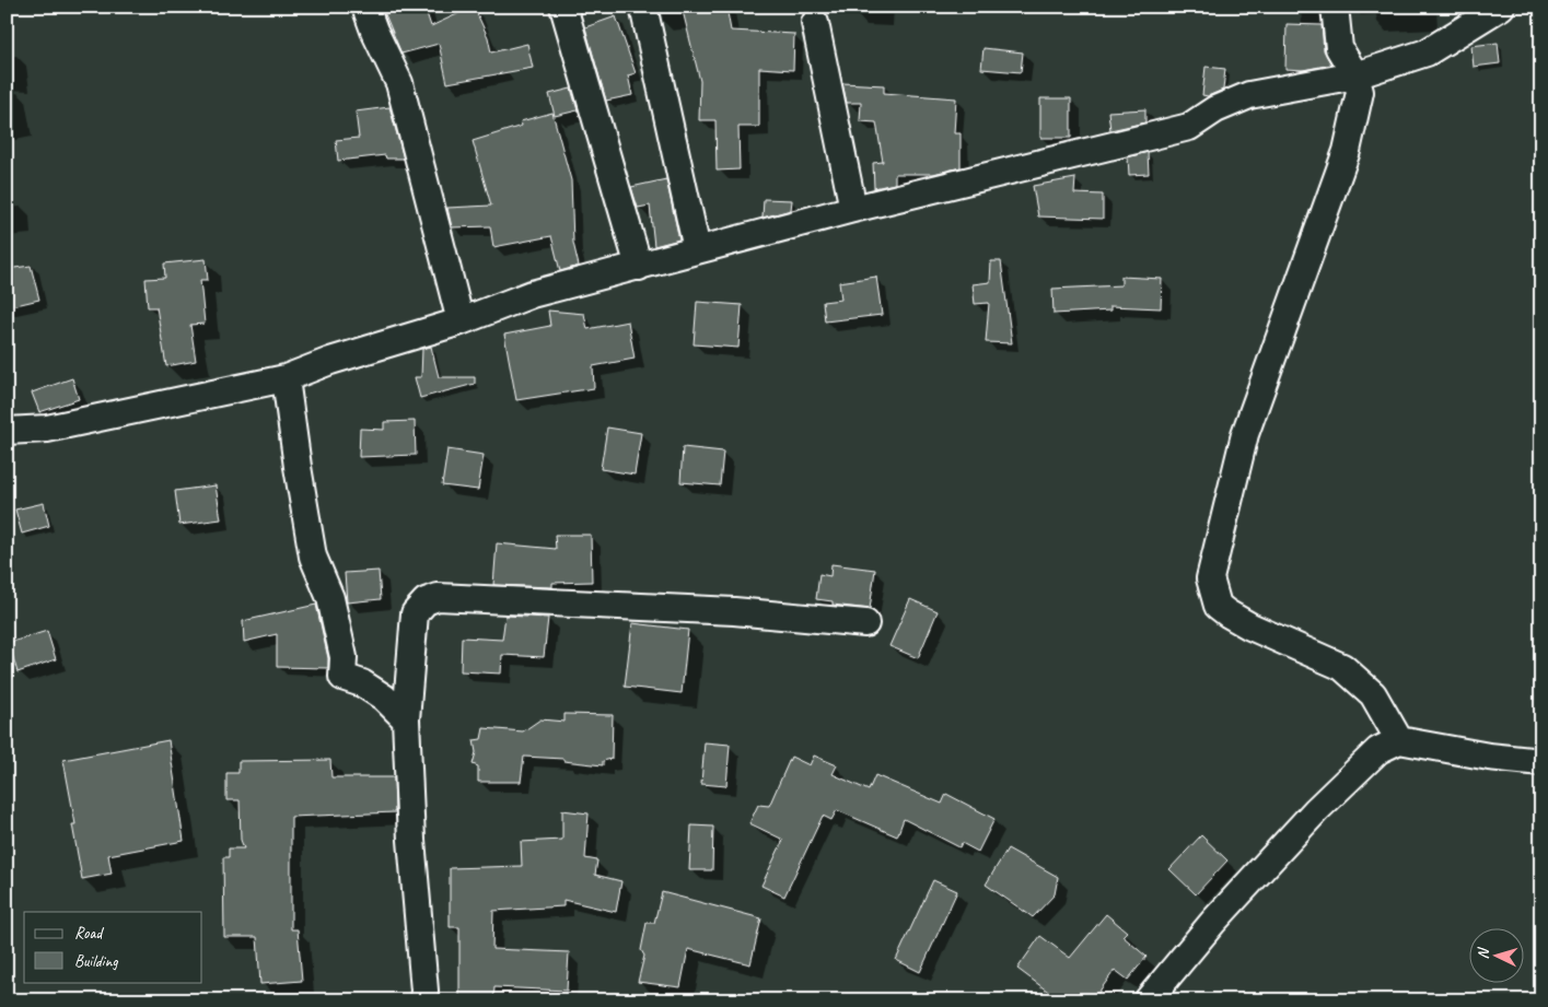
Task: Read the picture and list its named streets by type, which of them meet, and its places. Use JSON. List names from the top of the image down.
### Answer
{
  "legend": ["Road", "Building"],
  "north": "left"
}
